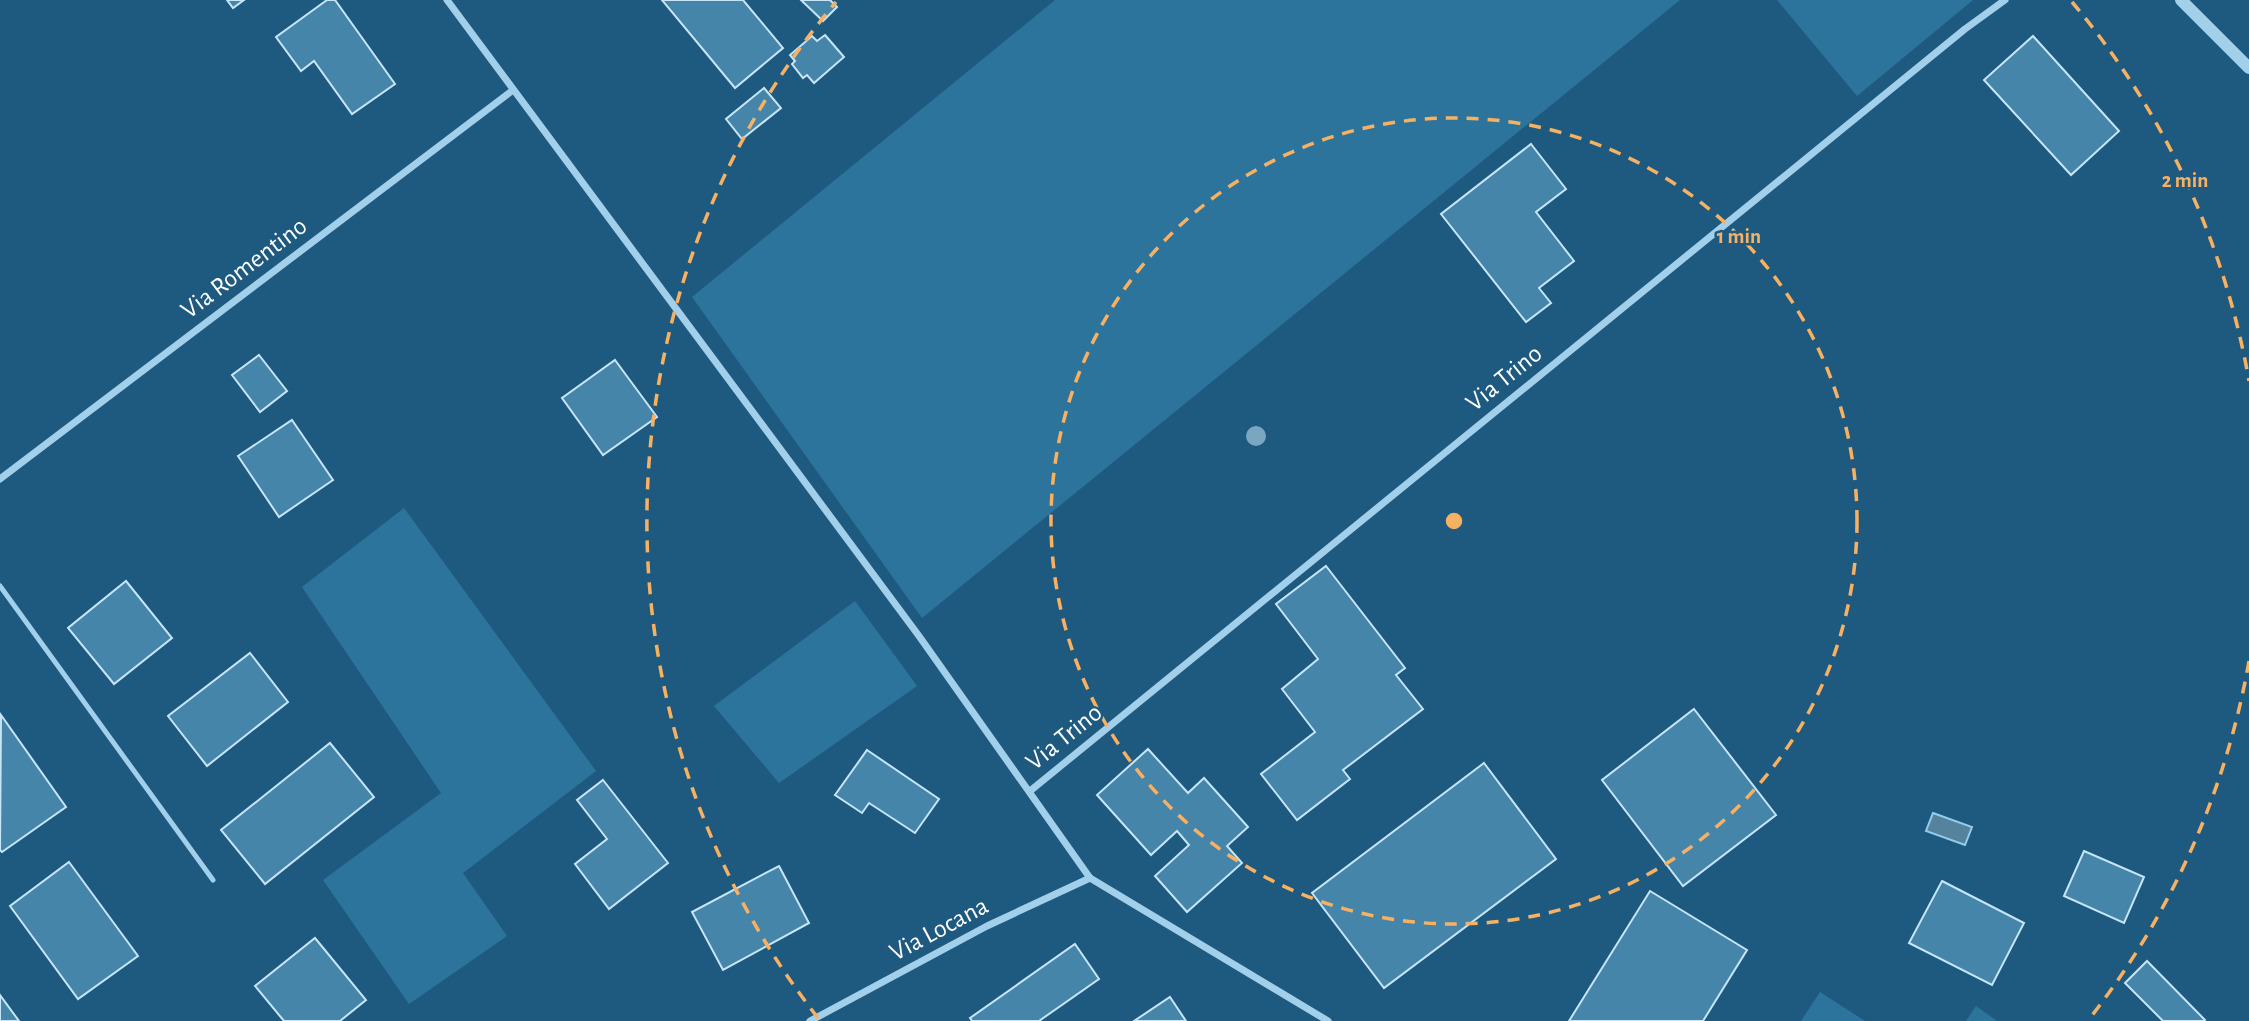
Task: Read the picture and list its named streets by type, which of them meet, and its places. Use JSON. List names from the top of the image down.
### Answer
{
  "streets": {
    "street": ["Via Romentino", "Via Trino", "Via Locana"]
  },
  "rings": ["2 min", "1 min"]
}
